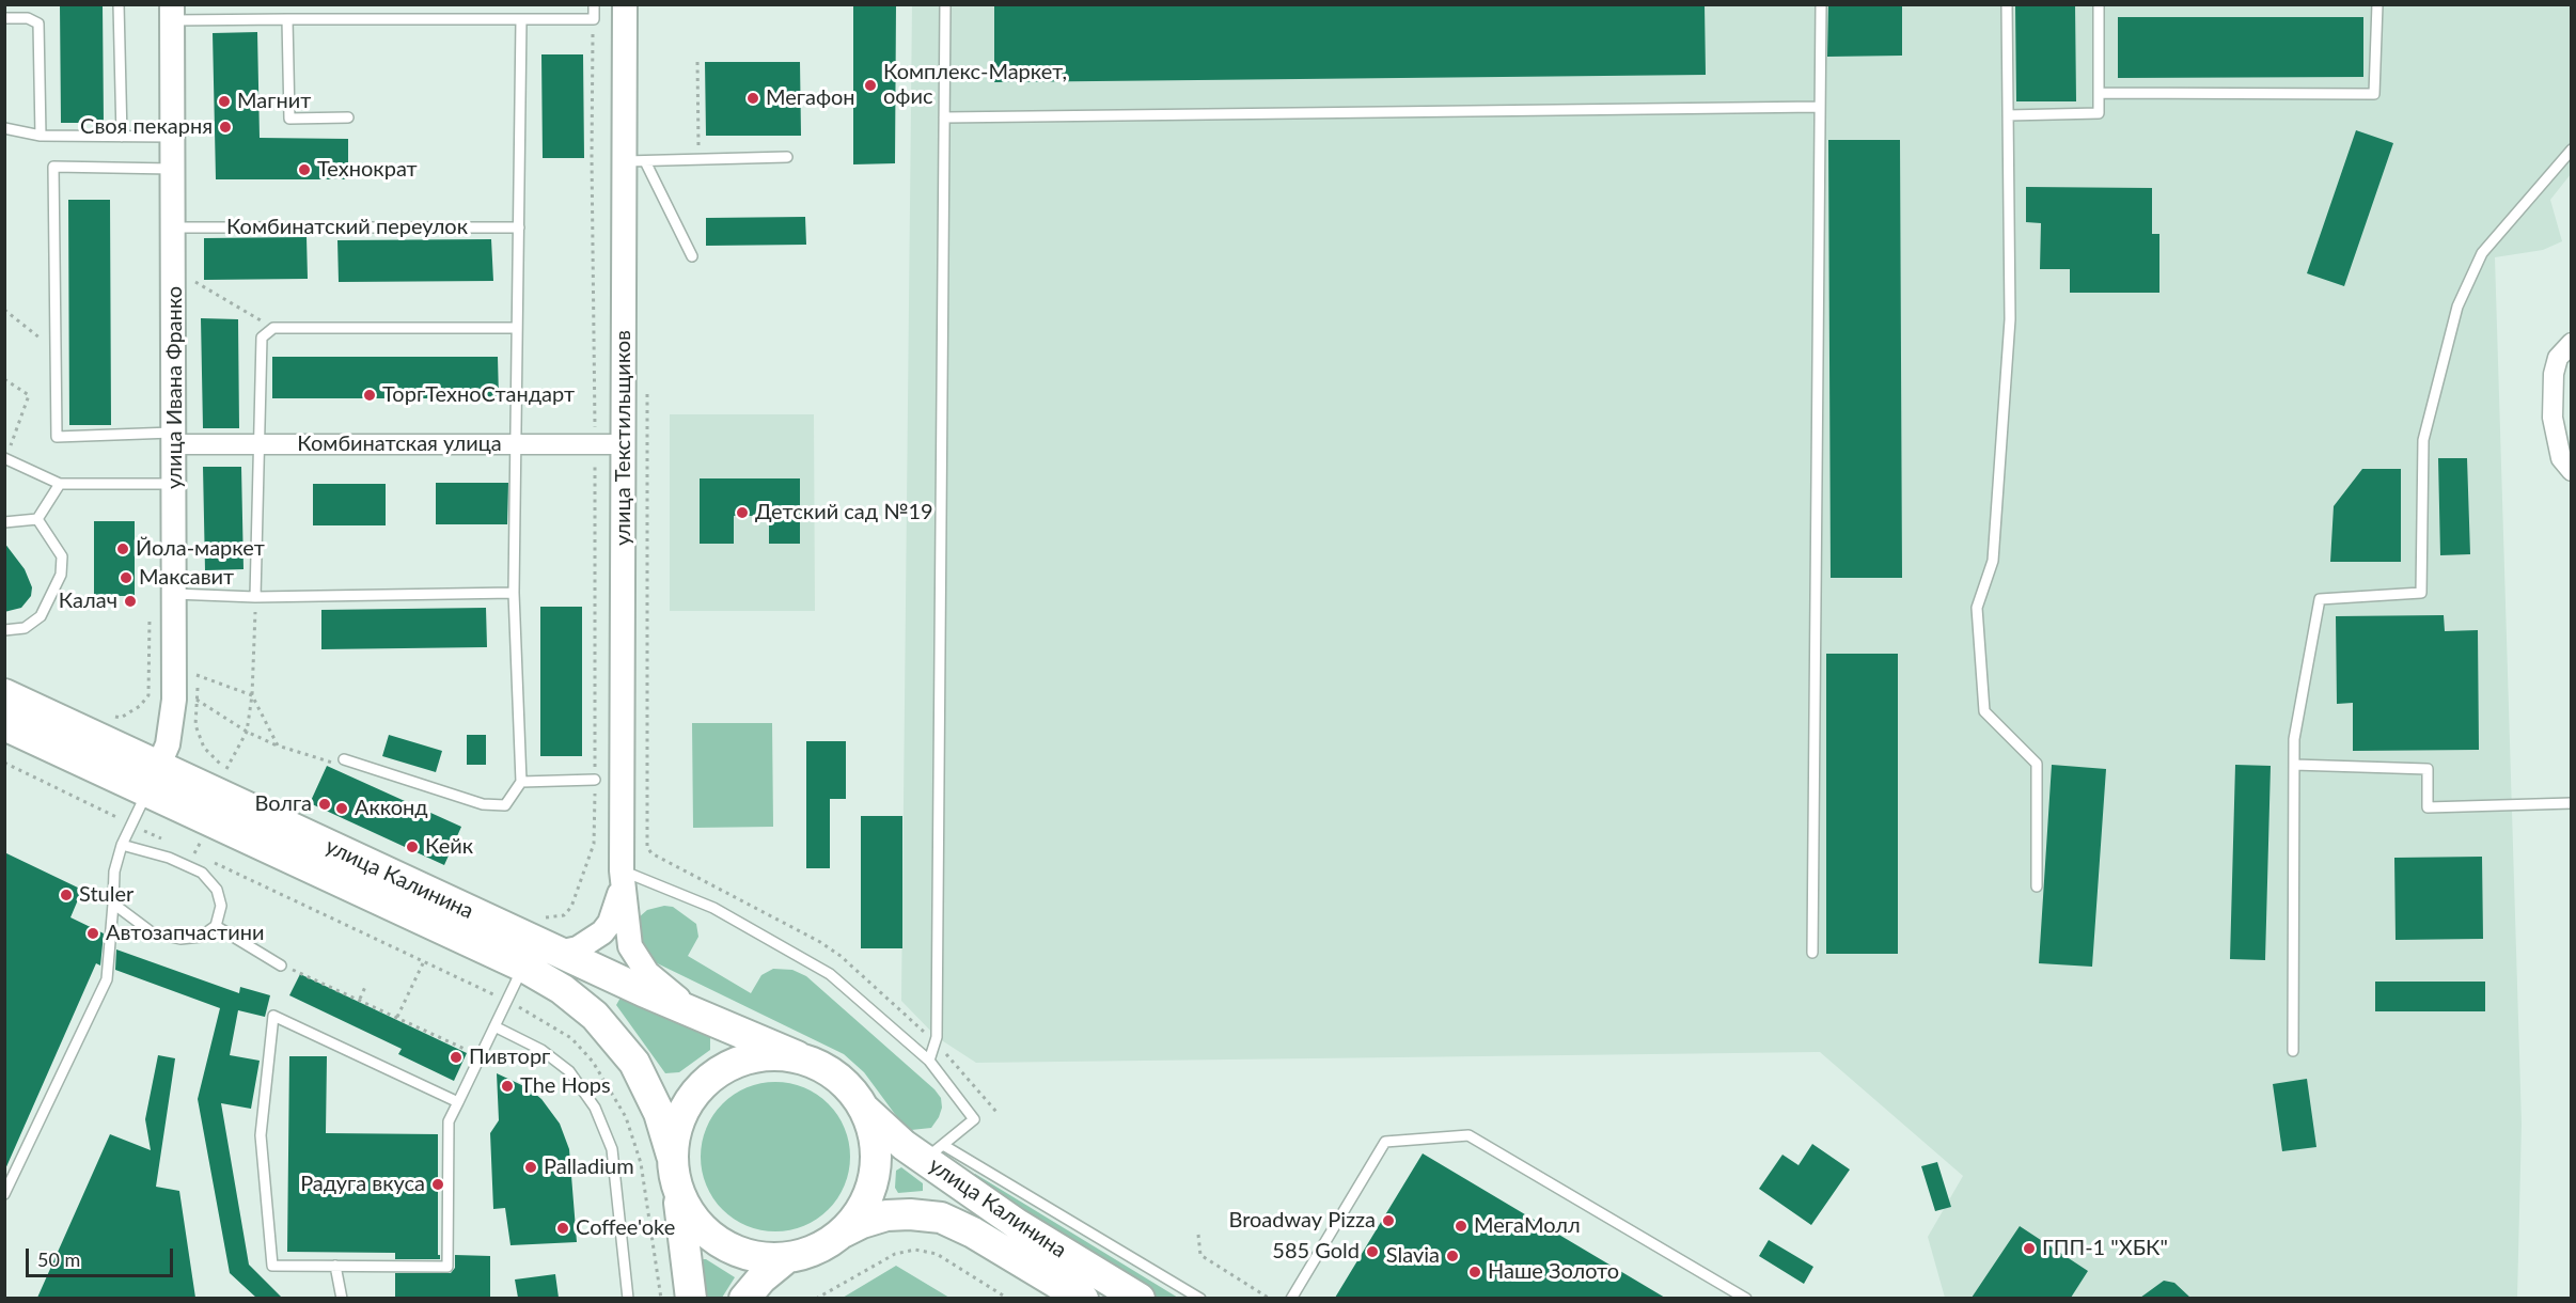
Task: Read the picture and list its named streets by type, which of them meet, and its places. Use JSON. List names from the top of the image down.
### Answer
{
  "streets": {
    "main road": ["улица Калинина"],
    "street": ["улица Ивана Франко", "улица Текстильщиков", "Комбинатская улица"],
    "lane": ["Комбинатский переулок"]
  },
  "crossings": [
    ["Комбинатский переулок", "улица Ивана Франко"],
    ["улица Ивана Франко", "Комбинатская улица"],
    ["улица Ивана Франко", "улица Калинина"],
    ["улица Текстильщиков", "Комбинатская улица"],
    ["улица Текстильщиков", "улица Калинина"]
  ],
  "places": [
    "Комплекс-Маркет, офис",
    "Мегафон",
    "Магнит",
    "Своя пекарня",
    "Технократ",
    "ТоргТехноСтандарт",
    "Детский сад №19",
    "Йола-маркет",
    "Максавит",
    "Калач",
    "Волга",
    "Акконд",
    "Кейк",
    "Stuler",
    "Автозапчастини",
    "Пивторг",
    "The Hops",
    "Palladium",
    "Радуга вкуса",
    "Broadway Pizza",
    "МегаМолл",
    "Coffee'oke",
    "ГПП-1 \"ХБК\"",
    "585 Gold",
    "Slavia",
    "Наше Золото"
  ],
  "scale_bar": "50 m"
}
